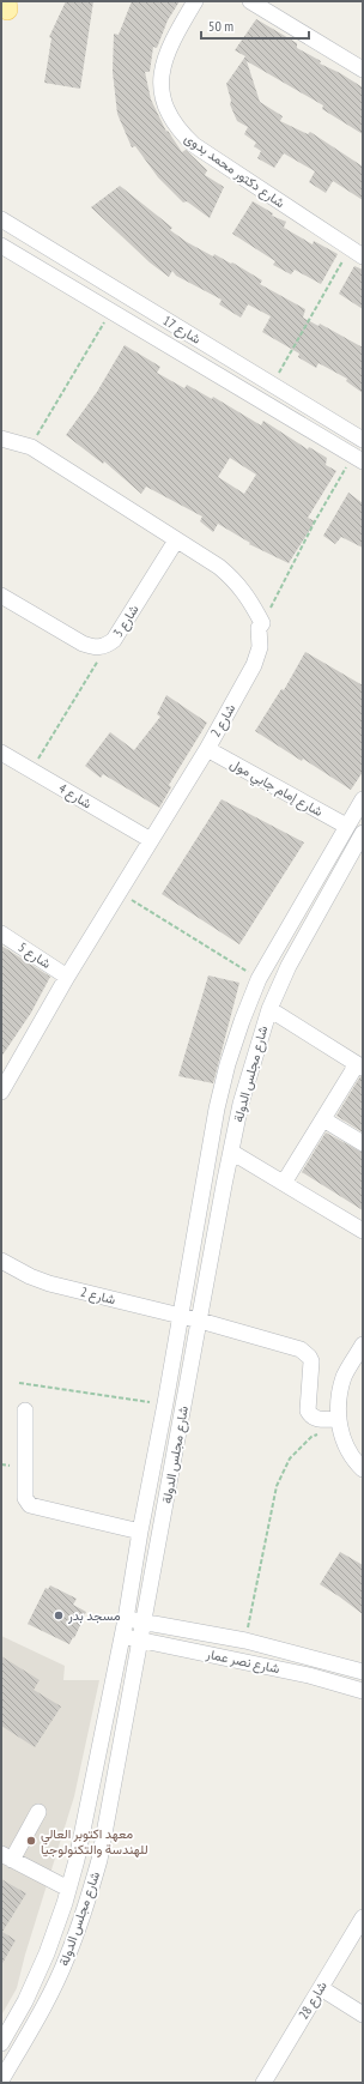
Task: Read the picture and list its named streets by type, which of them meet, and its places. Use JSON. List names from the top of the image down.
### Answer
{
  "streets": {
    "street": [
      "شارع دكتور محمد بدوى",
      "شارع 17",
      "شارع 3",
      "شارع 2",
      "شارع إمام جابي مول",
      "شارع 4",
      "شارع 5",
      "شارع مجلس الدولة",
      "شارع نصر عمار",
      "شارع 28"
    ]
  },
  "crossings": [
    ["شارع 2", "شارع إمام جابي مول"],
    ["شارع 2", "شارع 4"],
    ["شارع 2", "شارع 5"],
    ["شارع 2", "شارع مجلس الدولة"],
    ["شارع إمام جابي مول", "شارع مجلس الدولة"],
    ["شارع مجلس الدولة", "شارع نصر عمار"]
  ],
  "places": ["مسجد بدر", "معهد اكتوبر العالي للهندسة والتكنولوجيا"],
  "scale_bar": "50 m"
}
